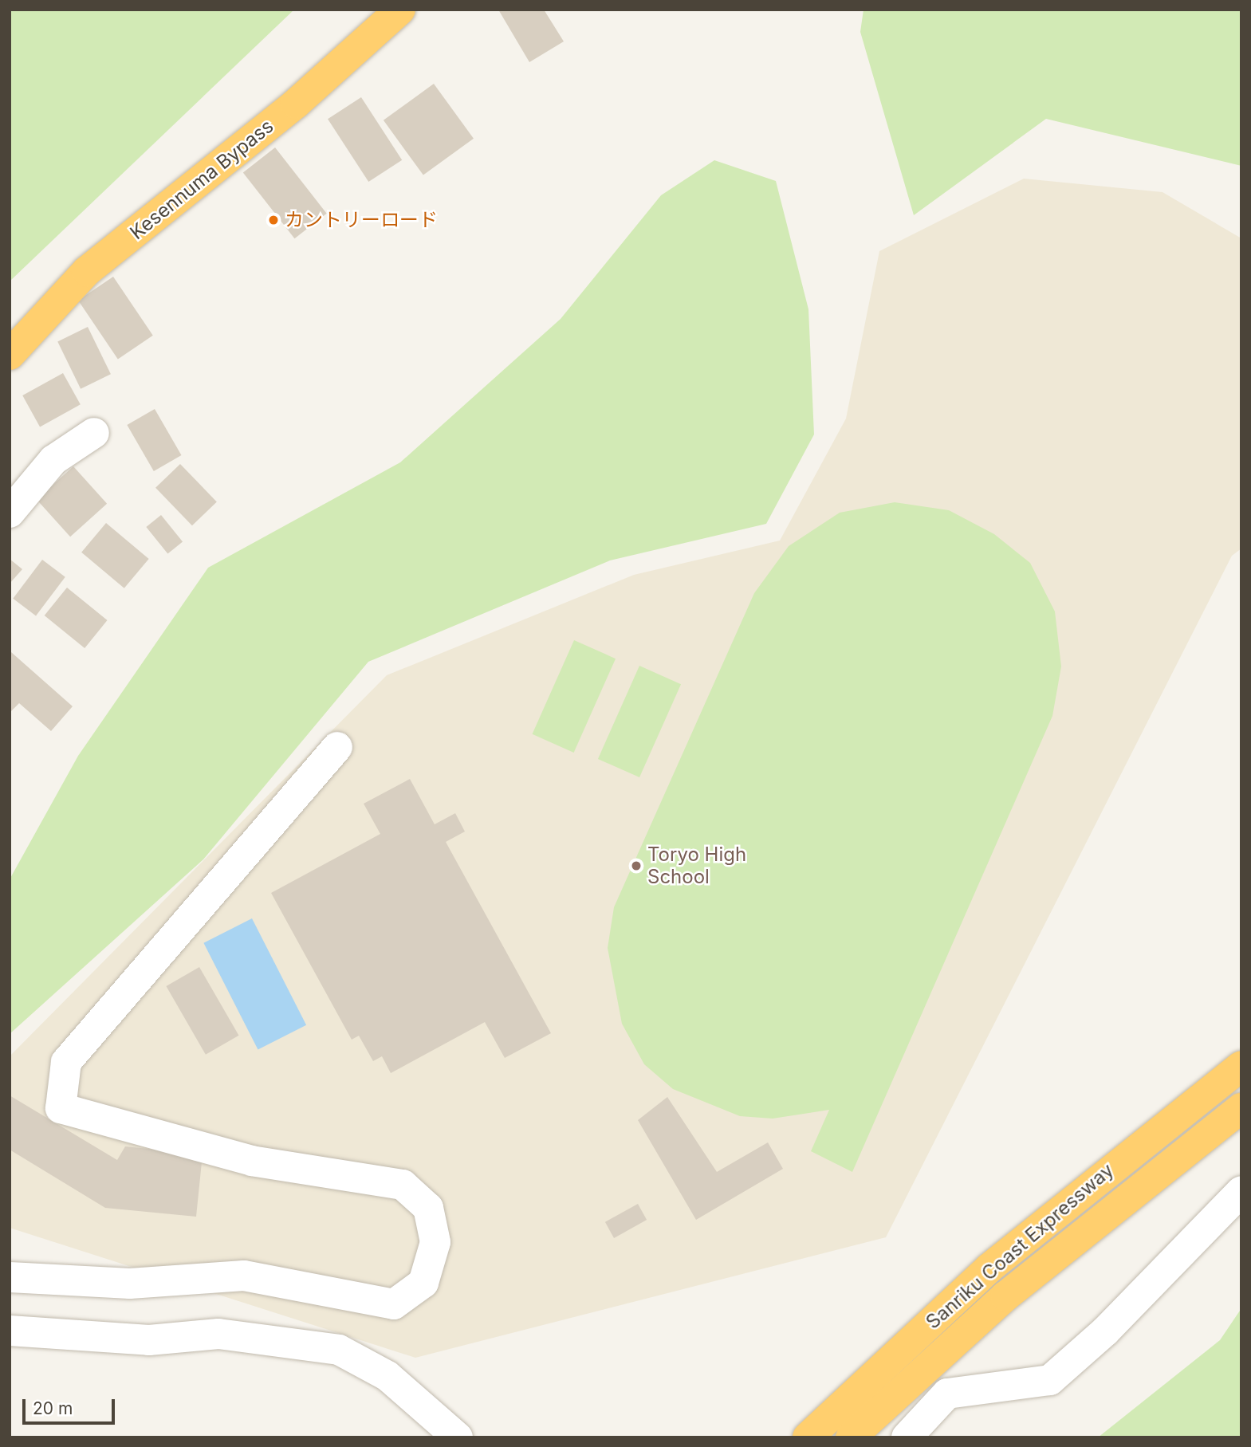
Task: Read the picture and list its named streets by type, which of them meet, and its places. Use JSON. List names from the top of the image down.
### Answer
{
  "streets": {
    "highway": ["Kesennuma Bypass", "Sanriku Coast Expressway"]
  },
  "places": ["カントリーロード", "Toryo High School"],
  "scale_bar": "20 m"
}
